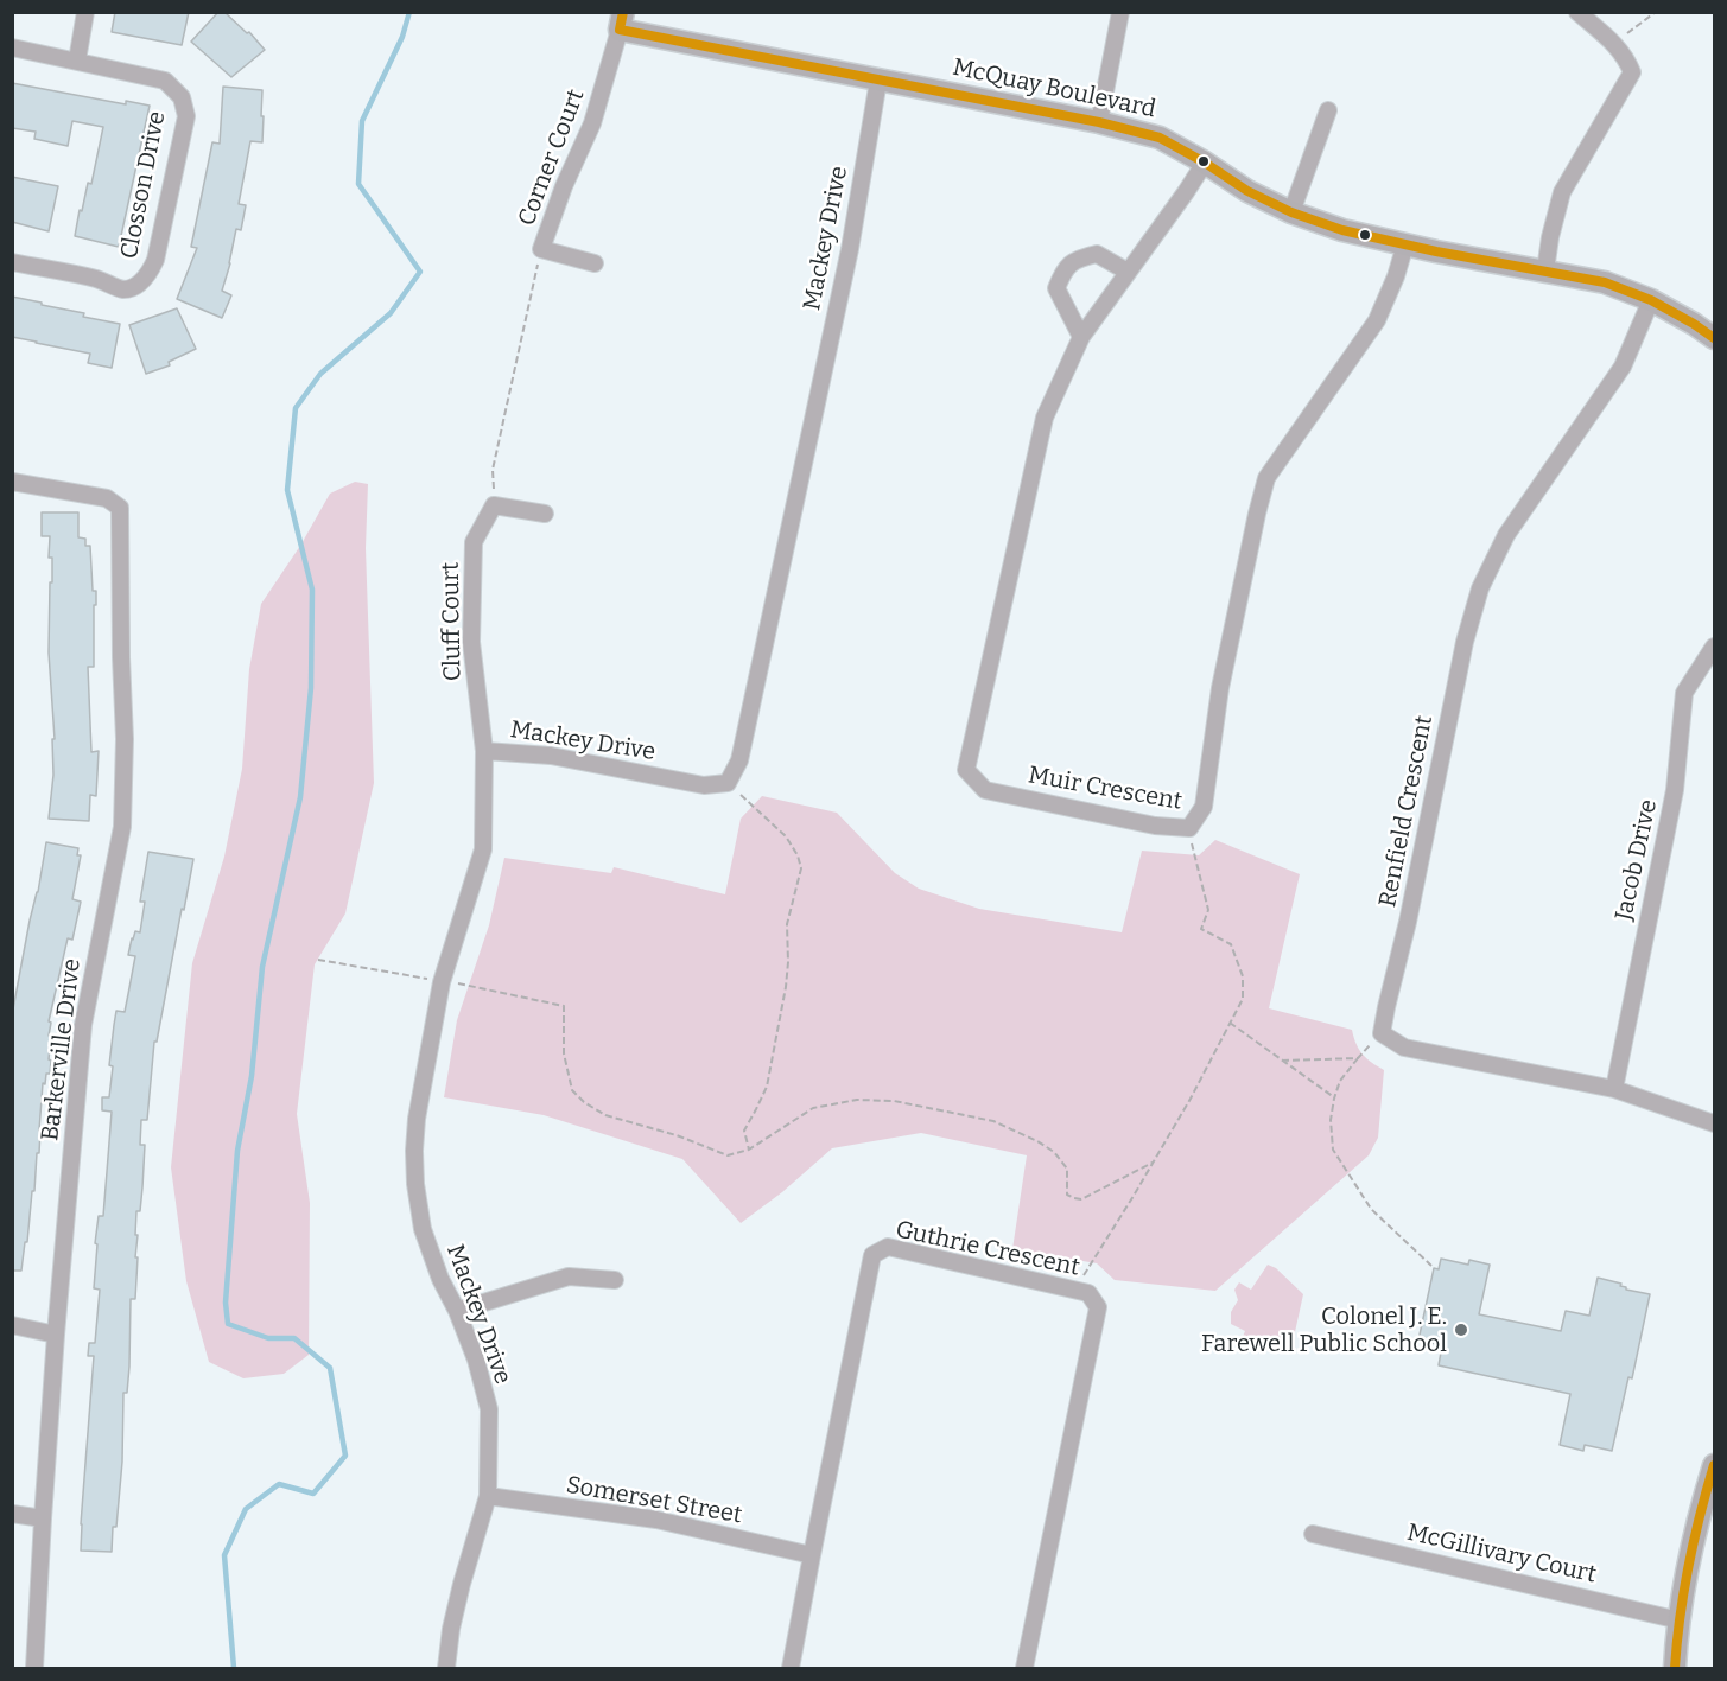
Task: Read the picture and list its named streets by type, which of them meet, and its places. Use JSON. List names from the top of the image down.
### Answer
{
  "streets": {
    "street": [
      "McQuay Boulevard",
      "Corner Court",
      "Closson Drive",
      "Mackey Drive",
      "Cluff Court",
      "Muir Crescent",
      "Renfield Crescent",
      "Jacob Drive",
      "Barkerville Drive",
      "Guthrie Crescent",
      "Somerset Street",
      "McGillivary Court"
    ]
  },
  "crossings": [
    ["McQuay Boulevard", "Corner Court"],
    ["McQuay Boulevard", "Mackey Drive"],
    ["McQuay Boulevard", "Muir Crescent"],
    ["McQuay Boulevard", "Renfield Crescent"],
    ["Mackey Drive", "Cluff Court"],
    ["Mackey Drive", "Somerset Street"],
    ["Guthrie Crescent", "Somerset Street"]
  ],
  "places": ["Colonel J. E. Farewell Public School"]
}
